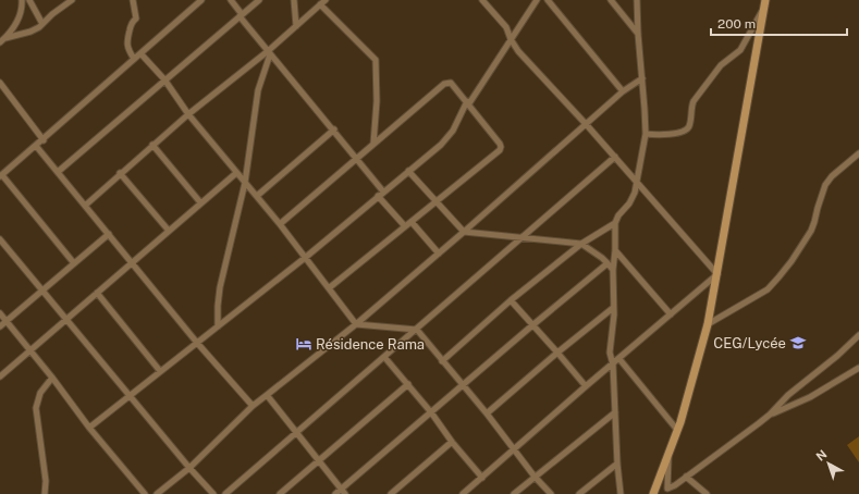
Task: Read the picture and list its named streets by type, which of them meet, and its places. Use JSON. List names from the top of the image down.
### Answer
{
  "places": {
    "school or university": ["CEG/Lycée"],
    "hotel": ["Résidence Rama"]
  },
  "scale_bar": "200 m",
  "north": "top left"
}
